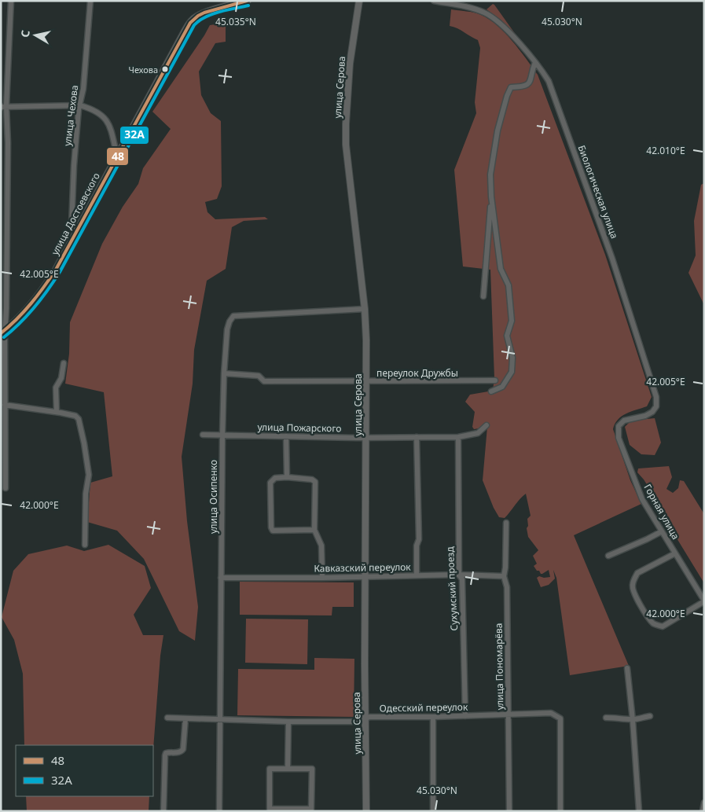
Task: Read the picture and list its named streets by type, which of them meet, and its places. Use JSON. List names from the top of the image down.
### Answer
{
  "streets": {
    "main road": ["улица Серова", "улица Достоевского"],
    "street": [
      "улица Чехова",
      "Биологическая улица",
      "переулок Дружбы",
      "улица Пожарского",
      "улица Осипенко",
      "Горная улица",
      "Кавказский переулок",
      "Сухумский проезд",
      "улица Пономарёва",
      "Одесский переулок"
    ]
  },
  "crossings": [
    ["улица Серова", "переулок Дружбы"],
    ["улица Серова", "улица Пожарского"],
    ["улица Серова", "улица Осипенко"],
    ["улица Серова", "Кавказский переулок"],
    ["улица Серова", "Одесский переулок"],
    ["улица Чехова", "улица Достоевского"],
    ["Биологическая улица", "Горная улица"],
    ["переулок Дружбы", "улица Осипенко"],
    ["улица Пожарского", "улица Осипенко"],
    ["улица Пожарского", "Сухумский проезд"],
    ["улица Осипенко", "Кавказский переулок"],
    ["улица Осипенко", "Одесский переулок"],
    ["Кавказский переулок", "Сухумский проезд"],
    ["Кавказский переулок", "улица Пономарёва"],
    ["Сухумский проезд", "Одесский переулок"],
    ["улица Пономарёва", "Одесский переулок"]
  ],
  "places": ["Чехова"],
  "lines": ["transit line 48", "transit line 32A"],
  "legend": ["48", "32A"],
  "north": "left",
  "coordinates": [
    "45.035°N",
    "45.030°N",
    "42.010°E",
    "42.005°E",
    "42.000°E"
  ]
}
